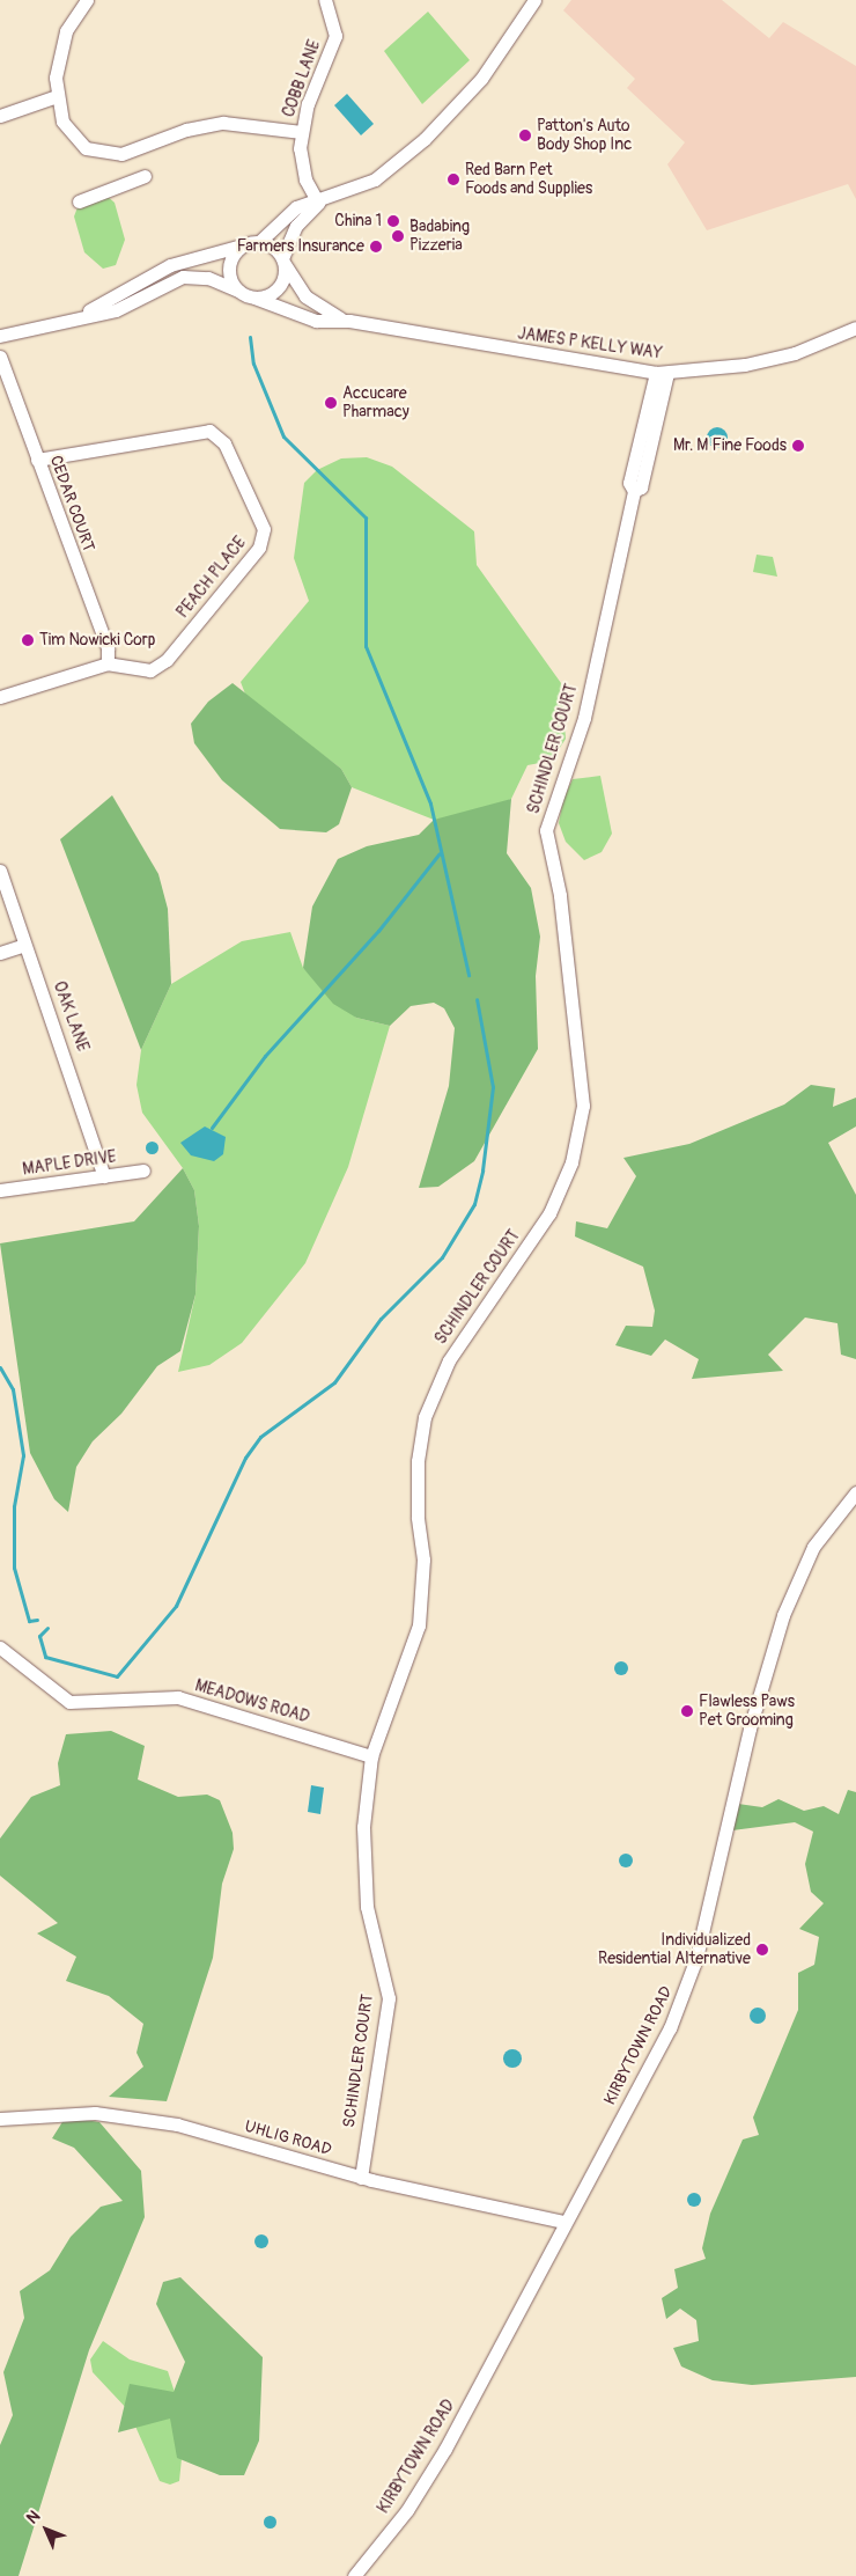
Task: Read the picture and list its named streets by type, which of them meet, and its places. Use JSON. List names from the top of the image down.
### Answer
{
  "streets": {
    "street": [
      "COBB LANE",
      "JAMES P KELLY WAY",
      "CEDAR COURT",
      "PEACH PLACE",
      "SCHINDLER COURT",
      "OAK LANE",
      "MAPLE DRIVE",
      "MEADOWS ROAD",
      "KIRBYTOWN ROAD",
      "UHLIG ROAD"
    ]
  },
  "crossings": [
    ["JAMES P KELLY WAY", "SCHINDLER COURT"],
    ["CEDAR COURT", "PEACH PLACE"],
    ["SCHINDLER COURT", "MEADOWS ROAD"],
    ["SCHINDLER COURT", "UHLIG ROAD"],
    ["OAK LANE", "MAPLE DRIVE"],
    ["KIRBYTOWN ROAD", "UHLIG ROAD"]
  ],
  "places": [
    "Patton's Auto Body Shop Inc",
    "Red Barn Pet Foods and Supplies",
    "China 1",
    "Badabing Pizzeria",
    "Farmers Insurance",
    "Accucare Pharmacy",
    "Mr. M Fine Foods",
    "Tim Nowicki Corp",
    "Flawless Paws Pet Grooming",
    "Individualized Residential Alternative"
  ],
  "north": "top left"
}
